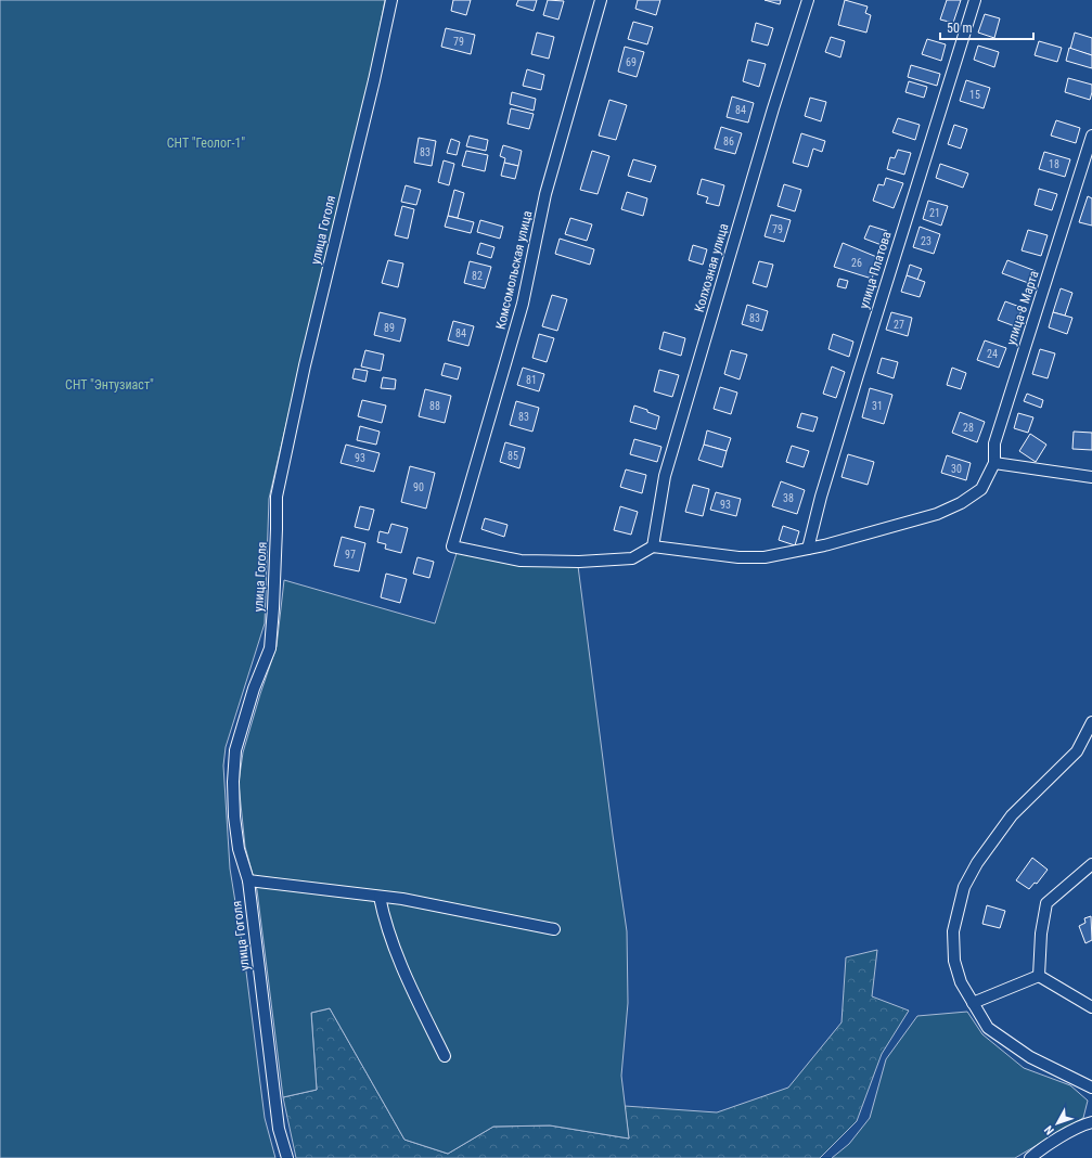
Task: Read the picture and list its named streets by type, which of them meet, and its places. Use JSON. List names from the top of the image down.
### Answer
{
  "streets": {
    "street": [
      "улица Гоголя",
      "Колхозная улица",
      "Комсомольская улица",
      "улица Платова",
      "улица 8 Марта"
    ]
  },
  "crossings": [
    ["Колхозная улица", "Комсомольская улица"],
    ["улица Платова", "улица 8 Марта"]
  ],
  "parks": ["СНТ \"Геолог-1\"", "СНТ \"Энтузиаст\""],
  "house_numbers": [
    "79",
    "69",
    "15",
    "84",
    "86",
    "83",
    "18",
    "21",
    "79",
    "23",
    "26",
    "82",
    "83",
    "27",
    "89",
    "84",
    "24",
    "81",
    "88",
    "31",
    "83",
    "28",
    "85",
    "93",
    "30",
    "90",
    "38",
    "93",
    "97"
  ],
  "scale_bar": "50 m",
  "north": "bottom left"
}
